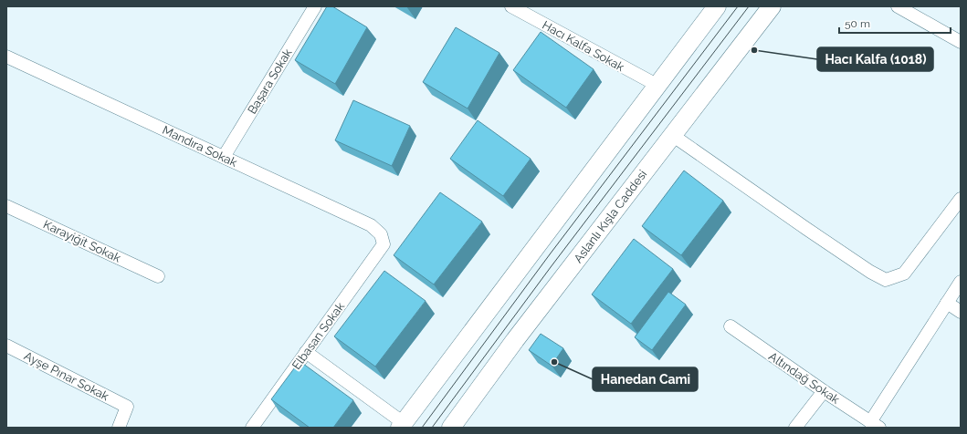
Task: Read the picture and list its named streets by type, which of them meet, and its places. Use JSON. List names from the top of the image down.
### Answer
{
  "streets": {
    "main road": ["Aslanlı Kışla Caddesi"],
    "street": [
      "Hacı Kalfa Sokak",
      "Başara Sokak",
      "Mandıra Sokak",
      "Karayiğit Sokak",
      "Elbasan Sokak",
      "Ayşe Pınar Sokak",
      "Altındağ Sokak"
    ]
  },
  "crossings": [
    ["Başara Sokak", "Mandıra Sokak"],
    ["Mandıra Sokak", "Elbasan Sokak"]
  ],
  "places": ["Hacı Kalfa (1018)", "Hanedan Cami"],
  "scale_bar": "50 m"
}
